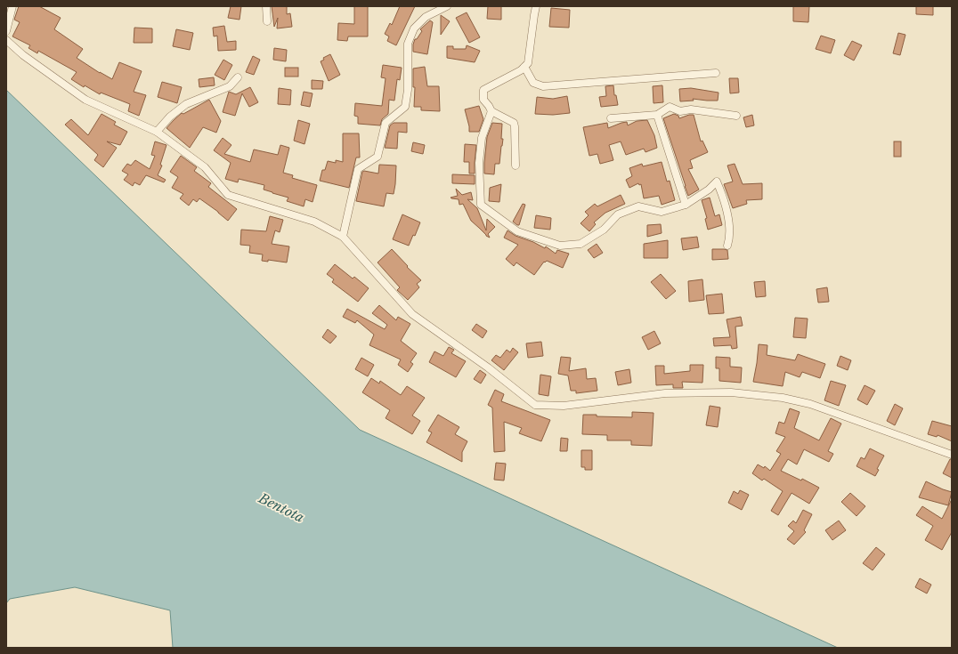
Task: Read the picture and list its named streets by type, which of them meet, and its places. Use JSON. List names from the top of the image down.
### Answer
{
  "water": ["Bentota"]
}
